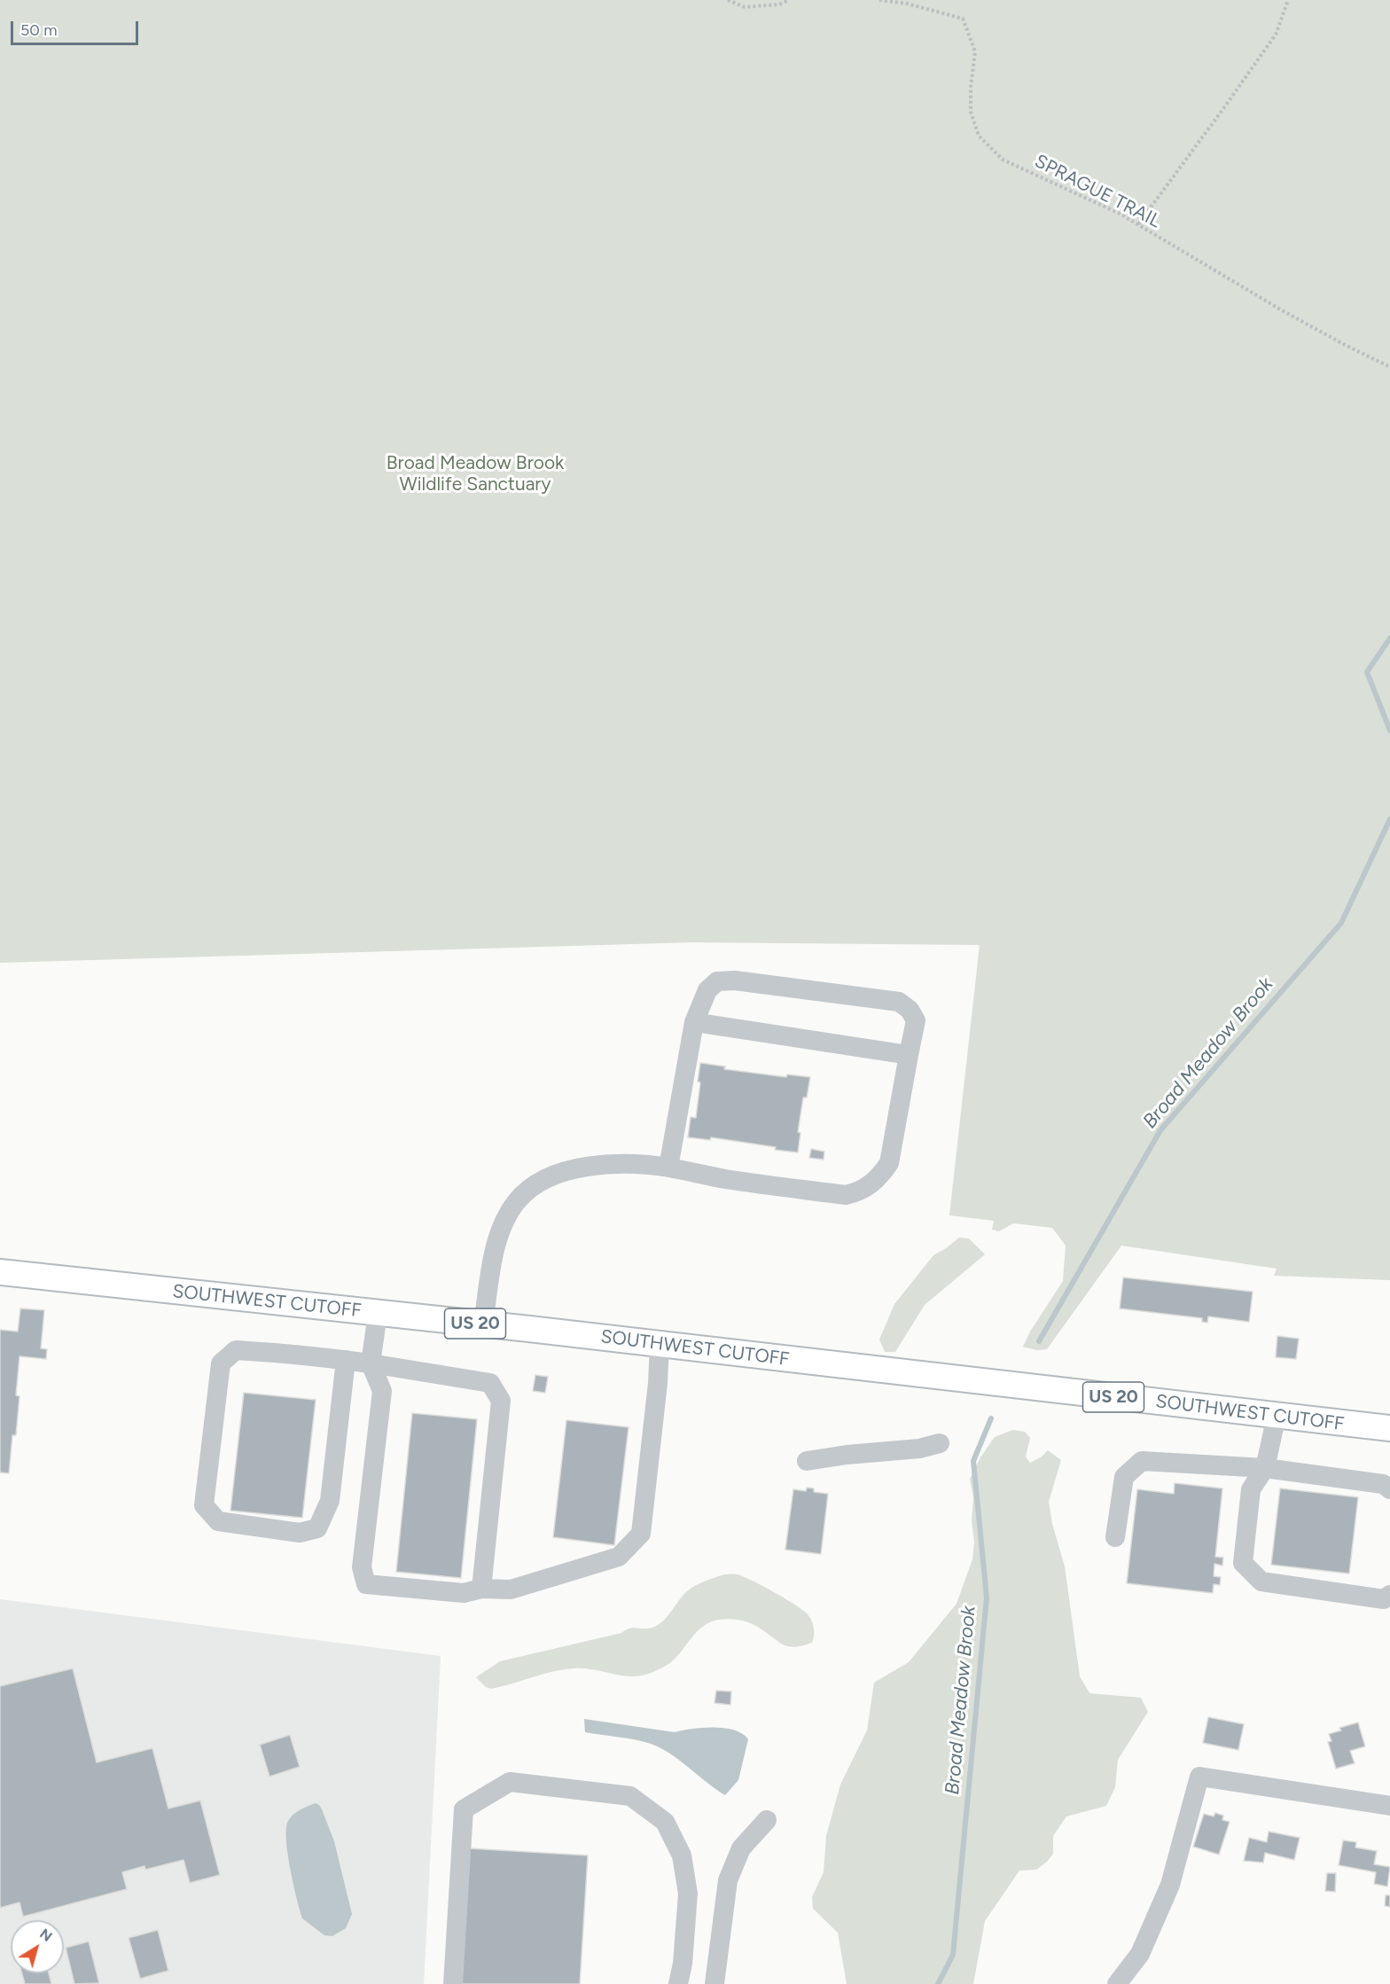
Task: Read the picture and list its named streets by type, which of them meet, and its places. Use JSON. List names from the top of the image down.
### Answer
{
  "streets": {
    "main road": ["SOUTHWEST CUTOFF", "US 20"],
    "path": ["SPRAGUE TRAIL"]
  },
  "water": ["Broad Meadow Brook"],
  "parks": ["Broad Meadow Brook Wildlife Sanctuary"],
  "scale_bar": "50 m",
  "north": "top right"
}
